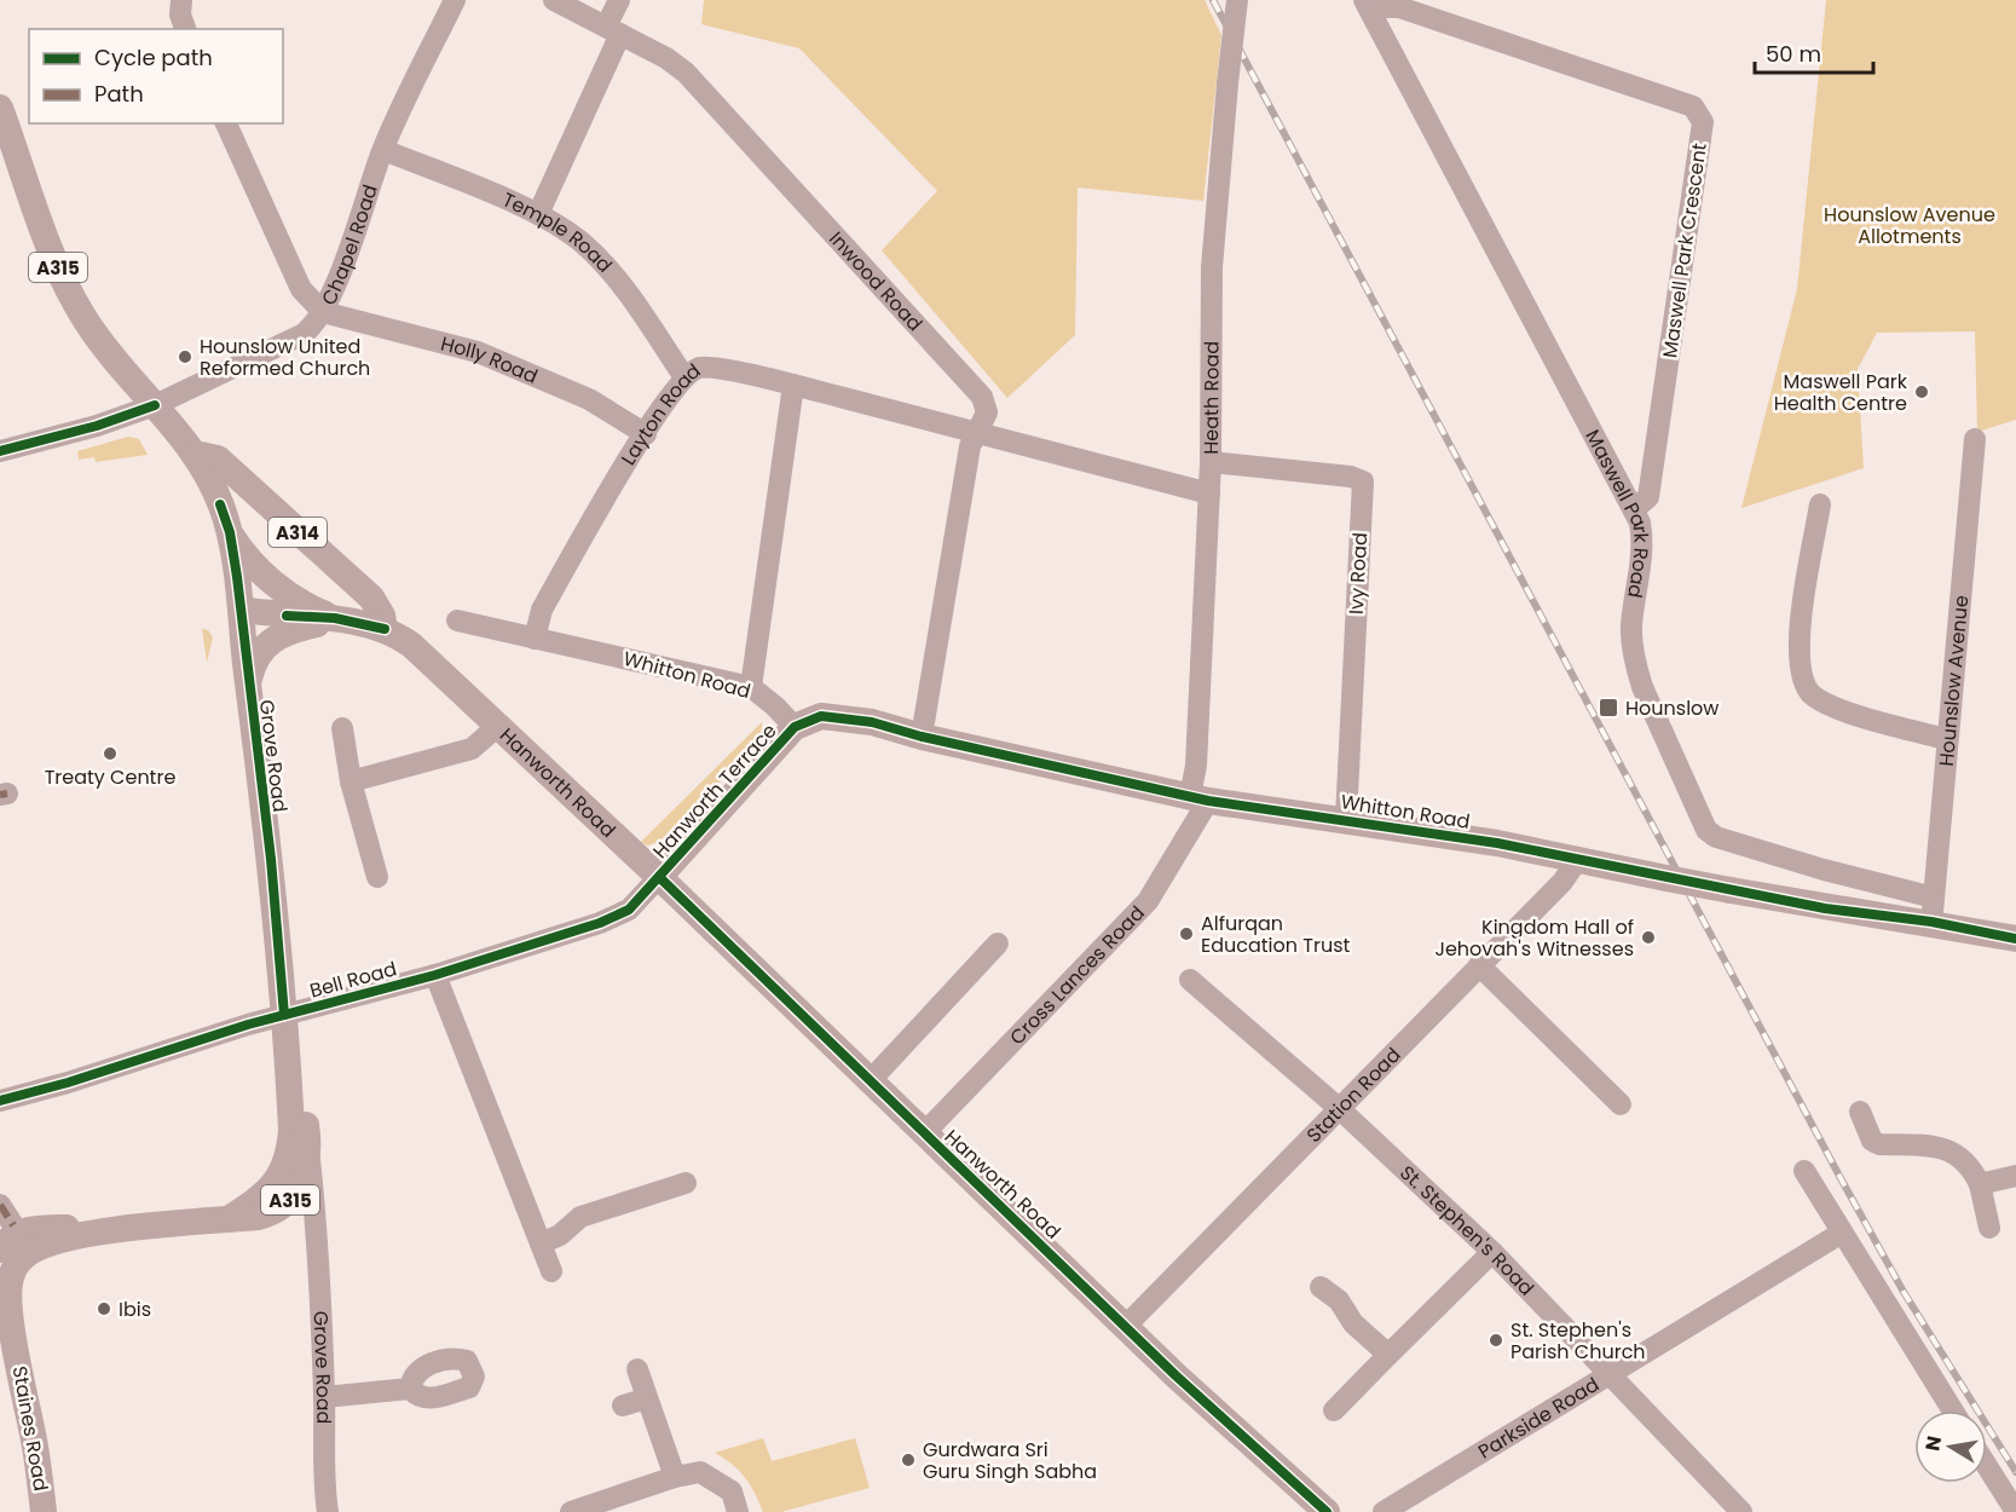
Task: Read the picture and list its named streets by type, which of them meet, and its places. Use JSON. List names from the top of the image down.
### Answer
{
  "streets": {
    "main road": [
      "A315",
      "A314",
      "Whitton Road",
      "Grove Road",
      "Hanworth Road",
      "Hanworth Terrace",
      "Staines Road"
    ],
    "street": [
      "Temple Road",
      "Chapel Road",
      "Maswell Park Crescent",
      "Inwood Road",
      "Holly Road",
      "Heath Road",
      "Layton Road",
      "Maswell Park Road",
      "Ivy Road",
      "Hounslow Avenue",
      "Cross Lances Road",
      "Bell Road",
      "Station Road",
      "St. Stephen's Road",
      "Parkside Road"
    ]
  },
  "crossings": [
    ["Temple Road", "Chapel Road"],
    ["Temple Road", "Layton Road"],
    ["Chapel Road", "A315"],
    ["Chapel Road", "Holly Road"],
    ["Maswell Park Crescent", "Maswell Park Road"],
    ["A315", "A314"],
    ["A315", "Grove Road"],
    ["Inwood Road", "Layton Road"],
    ["Inwood Road", "Whitton Road"],
    ["Holly Road", "Layton Road"],
    ["Heath Road", "Ivy Road"],
    ["Heath Road", "Whitton Road"],
    ["Heath Road", "Cross Lances Road"],
    ["Layton Road", "Whitton Road"],
    ["Maswell Park Road", "Whitton Road"],
    ["Maswell Park Road", "Hounslow Avenue"],
    ["A314", "Grove Road"],
    ["A314", "Hanworth Road"],
    ["Ivy Road", "Whitton Road"],
    ["Whitton Road", "Hounslow Avenue"],
    ["Whitton Road", "Hanworth Terrace"],
    ["Whitton Road", "Cross Lances Road"],
    ["Whitton Road", "Station Road"],
    ["Grove Road", "Hanworth Road"],
    ["Grove Road", "Bell Road"],
    ["Grove Road", "Staines Road"],
    ["Hanworth Road", "Hanworth Terrace"],
    ["Hanworth Road", "Cross Lances Road"],
    ["Hanworth Road", "Bell Road"],
    ["Hanworth Road", "Station Road"],
    ["Hanworth Terrace", "Bell Road"],
    ["Bell Road", "Staines Road"],
    ["Station Road", "St. Stephen's Road"],
    ["St. Stephen's Road", "Parkside Road"]
  ],
  "parks": ["Hounslow Avenue Allotments"],
  "places": {
    "other": [
      "Hounslow United Reformed Church",
      "Maswell Park Health Centre",
      "Treaty Centre",
      "Alfurqan Education Trust",
      "Kingdom Hall of Jehovah's Witnesses",
      "Ibis",
      "St. Stephen's Parish Church",
      "Gurdwara Sri Guru Singh Sabha"
    ],
    "transit": ["Hounslow"]
  },
  "legend": ["Cycle path", "Path"],
  "scale_bar": "50 m",
  "north": "left"
}
